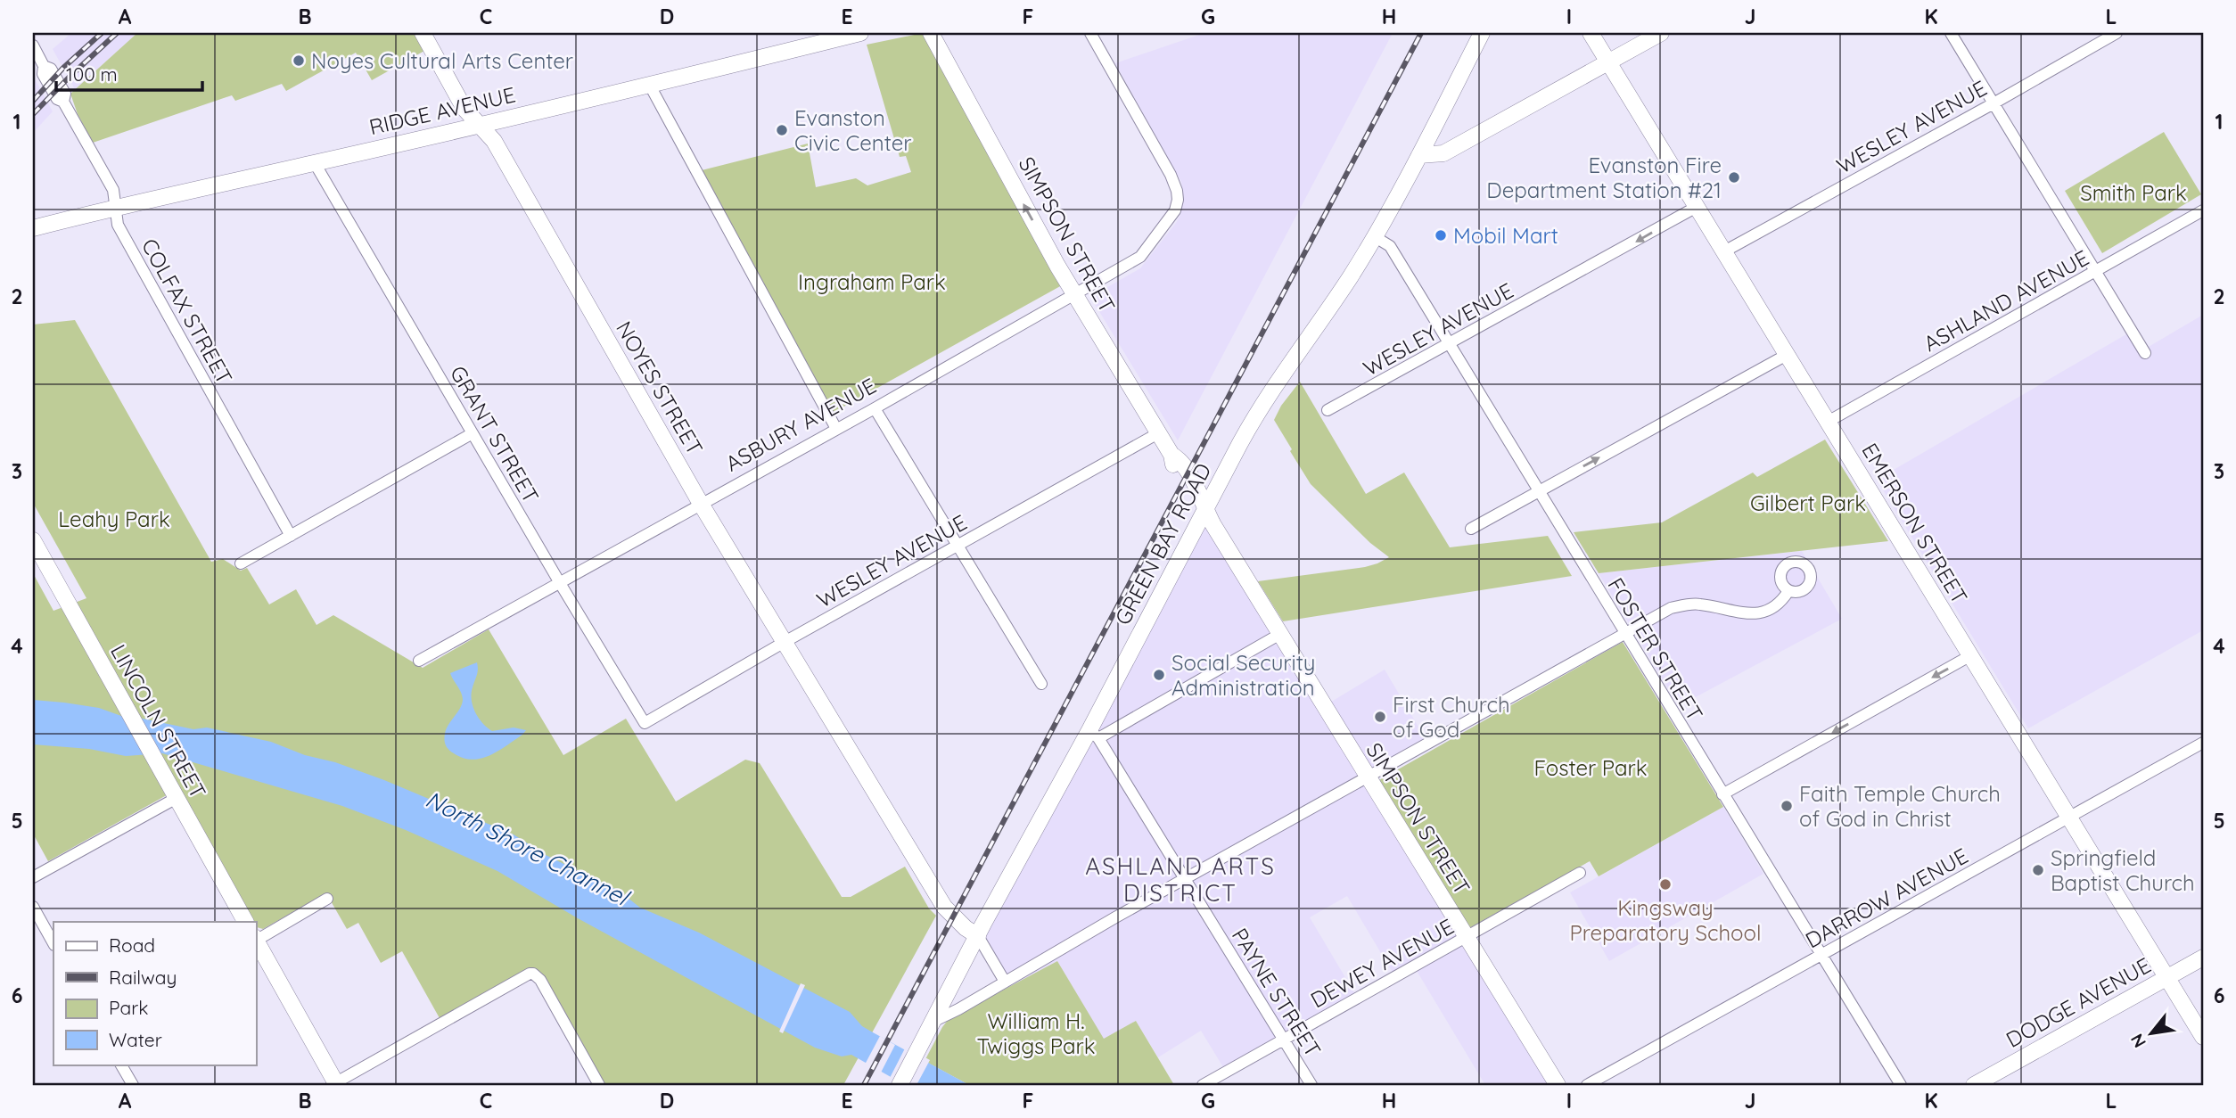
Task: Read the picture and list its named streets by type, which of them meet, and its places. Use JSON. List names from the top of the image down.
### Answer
{
  "streets": {
    "street": [
      "RIDGE AVENUE",
      "WESLEY AVENUE",
      "SIMPSON STREET",
      "ASHLAND AVENUE",
      "COLFAX STREET",
      "NOYES STREET",
      "ASBURY AVENUE",
      "GRANT STREET",
      "EMERSON STREET",
      "GREEN BAY ROAD",
      "FOSTER STREET",
      "LINCOLN STREET",
      "DARROW AVENUE",
      "DEWEY AVENUE",
      "PAYNE STREET",
      "DODGE AVENUE"
    ]
  },
  "crossings": [
    ["RIDGE AVENUE", "COLFAX STREET"],
    ["RIDGE AVENUE", "NOYES STREET"],
    ["RIDGE AVENUE", "GRANT STREET"],
    ["WESLEY AVENUE", "SIMPSON STREET"],
    ["WESLEY AVENUE", "NOYES STREET"],
    ["WESLEY AVENUE", "GRANT STREET"],
    ["WESLEY AVENUE", "EMERSON STREET"],
    ["WESLEY AVENUE", "FOSTER STREET"],
    ["SIMPSON STREET", "ASBURY AVENUE"],
    ["SIMPSON STREET", "GREEN BAY ROAD"],
    ["SIMPSON STREET", "DEWEY AVENUE"],
    ["ASHLAND AVENUE", "EMERSON STREET"],
    ["NOYES STREET", "ASBURY AVENUE"],
    ["NOYES STREET", "GREEN BAY ROAD"],
    ["ASBURY AVENUE", "GRANT STREET"],
    ["EMERSON STREET", "DARROW AVENUE"],
    ["EMERSON STREET", "DODGE AVENUE"],
    ["GREEN BAY ROAD", "FOSTER STREET"],
    ["GREEN BAY ROAD", "PAYNE STREET"],
    ["FOSTER STREET", "DARROW AVENUE"],
    ["DEWEY AVENUE", "PAYNE STREET"]
  ],
  "districts": ["ASHLAND ARTS DISTRICT"],
  "water": ["North Shore Channel"],
  "parks": [
    "Smith Park",
    "Ingraham Park",
    "Gilbert Park",
    "Leahy Park",
    "Foster Park",
    "William H. Twiggs Park"
  ],
  "places": [
    "Noyes Cultural Arts Center",
    "Evanston Civic Center",
    "Evanston Fire Department Station #21",
    "Mobil Mart",
    "Social Security Administration",
    "First Church of God",
    "Faith Temple Church of God in Christ",
    "Springfield Baptist Church",
    "Kingsway Preparatory School"
  ],
  "legend": [
    "Road",
    "Railway",
    "Park",
    "Water"
  ],
  "scale_bar": "100 m",
  "north": "bottom left",
  "grid": {
    "columns": [
      "A",
      "B",
      "C",
      "D",
      "E",
      "F",
      "G",
      "H",
      "I",
      "J",
      "K",
      "L"
    ],
    "rows": [
      "1",
      "2",
      "3",
      "4",
      "5",
      "6"
    ]
  }
}
